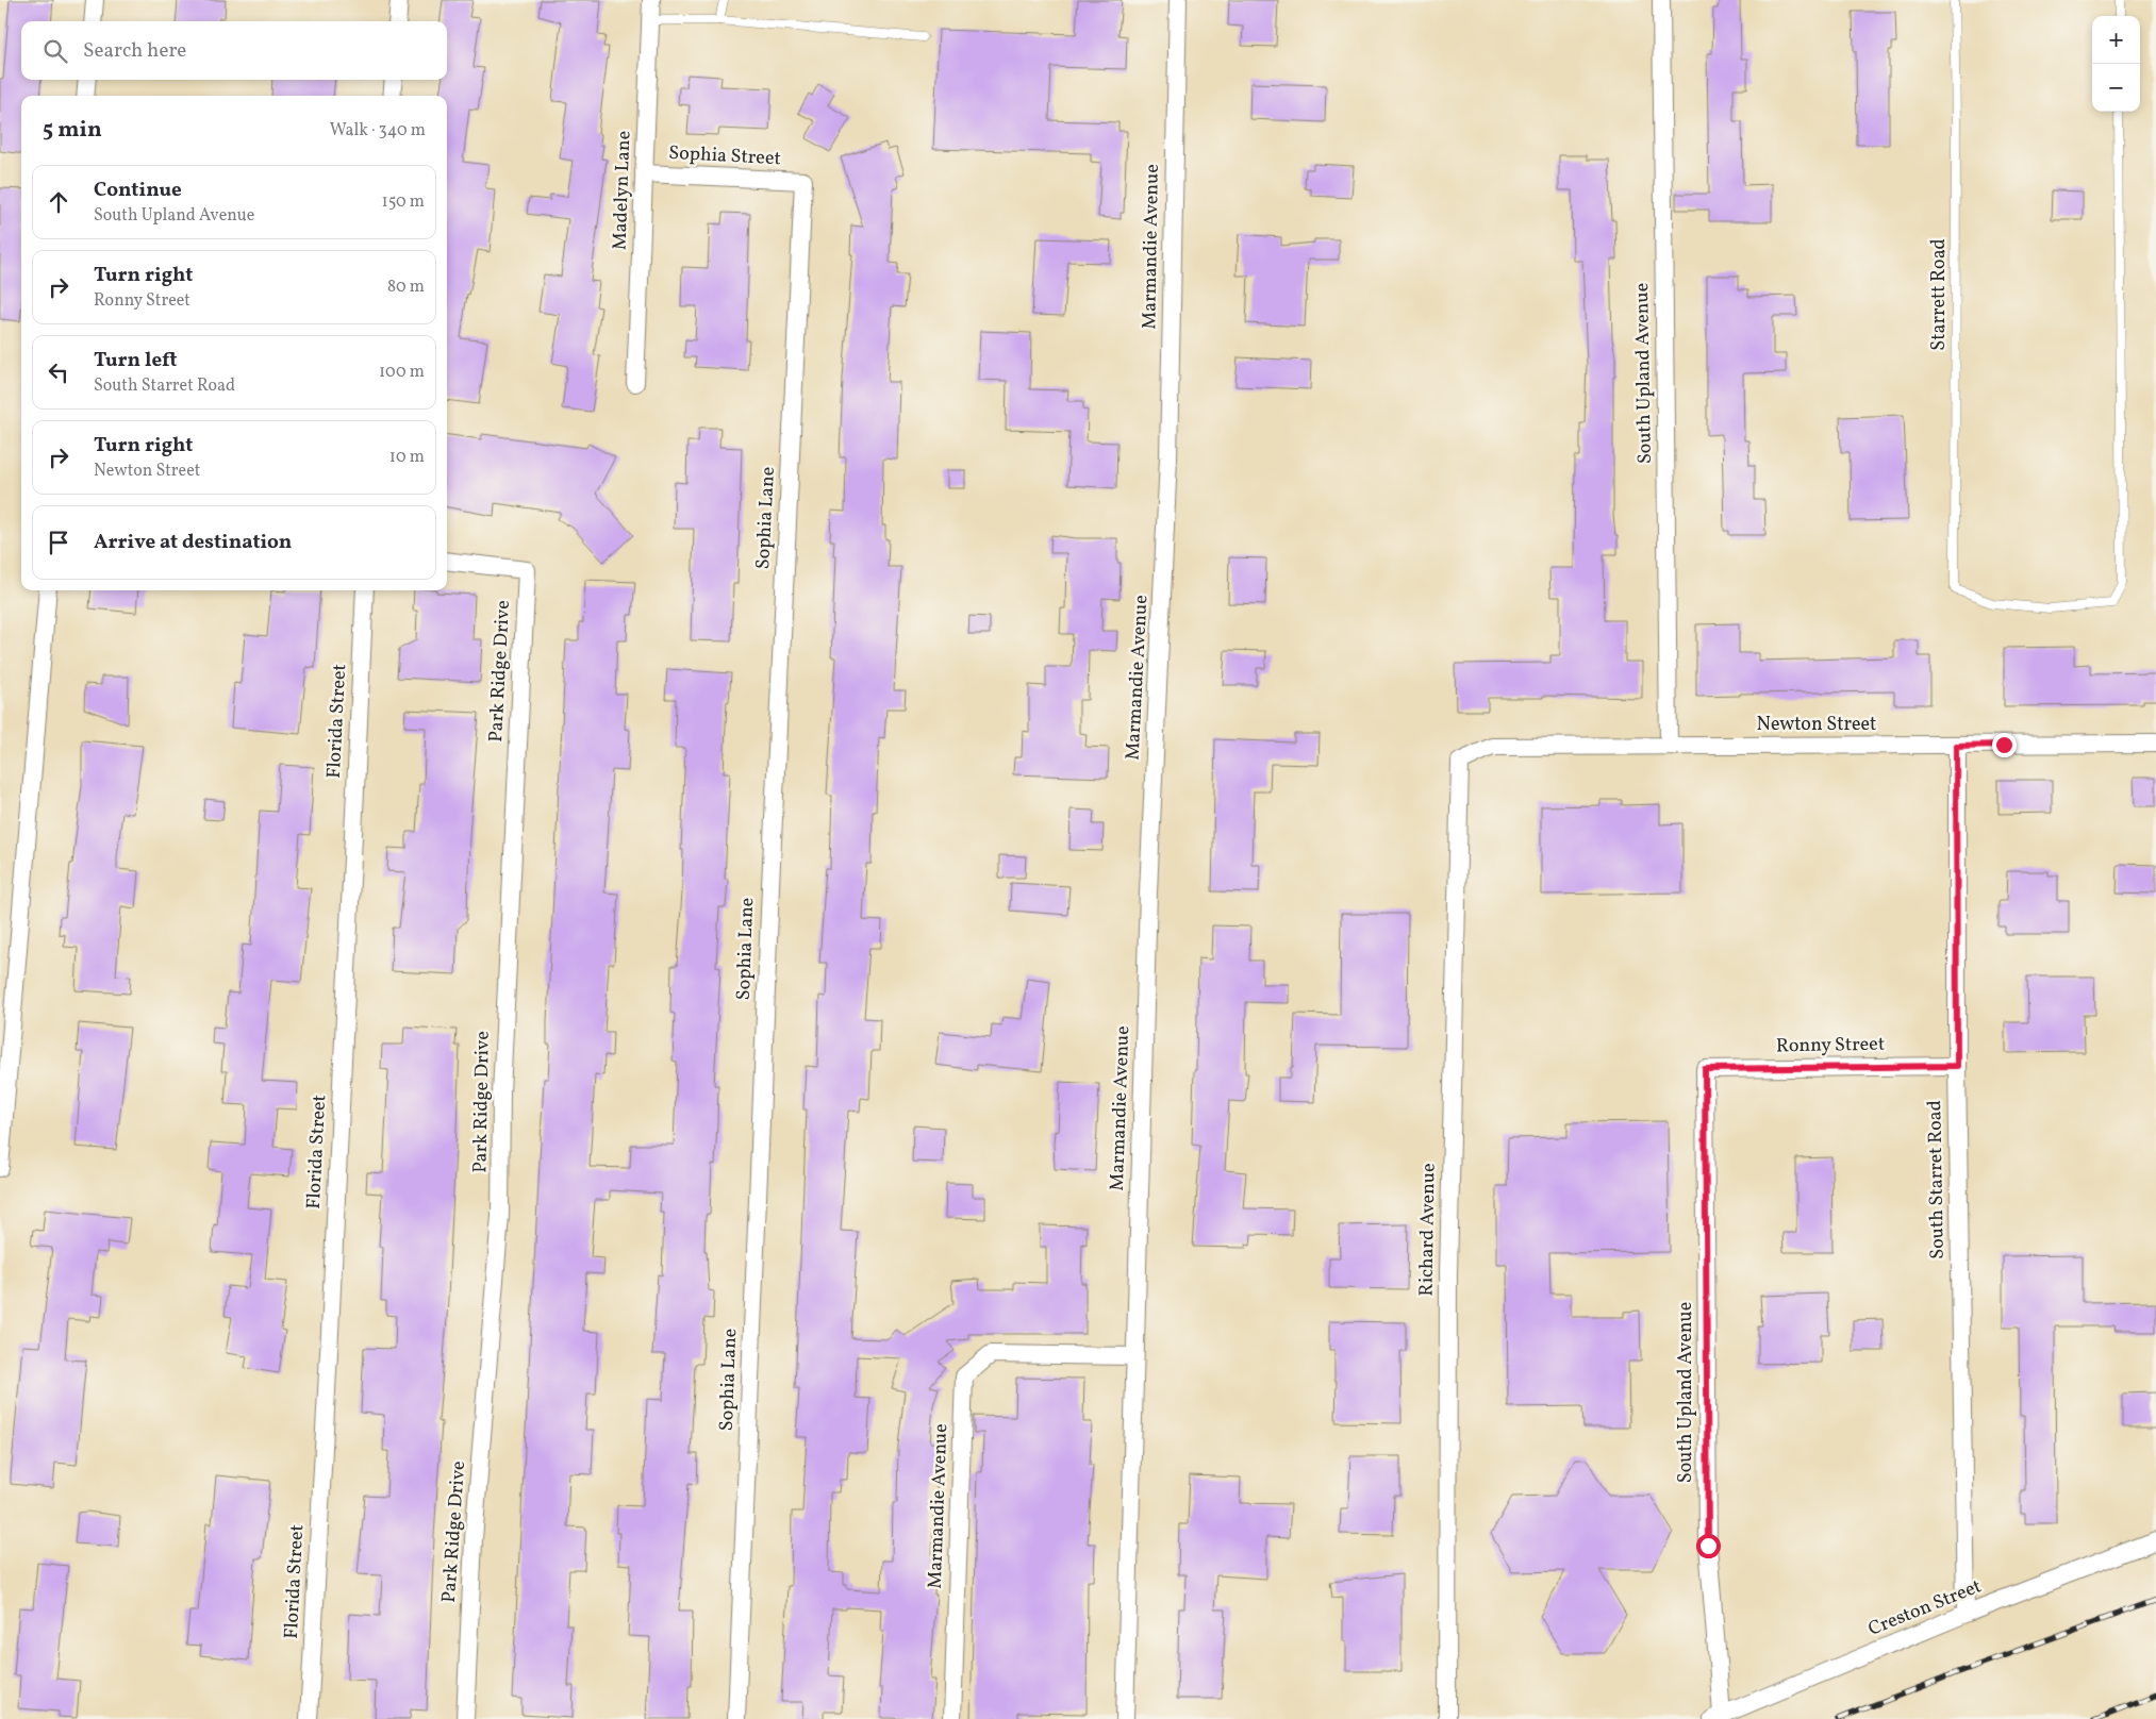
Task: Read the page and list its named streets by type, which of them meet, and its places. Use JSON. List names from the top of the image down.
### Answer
{
  "streets": {
    "street": [
      "Sophia Street",
      "Madelyn Lane",
      "Marmandie Avenue",
      "South Upland Avenue",
      "Sophia Lane",
      "Park Ridge Drive",
      "Florida Street",
      "Newton Street",
      "Ronny Street",
      "South Starret Road",
      "Richard Avenue",
      "Creston Street"
    ],
    "lane": ["Starrett Road"]
  },
  "crossings": [
    ["Sophia Street", "Madelyn Lane"],
    ["Sophia Street", "Sophia Lane"],
    ["South Upland Avenue", "Newton Street"],
    ["South Upland Avenue", "Ronny Street"],
    ["South Upland Avenue", "Creston Street"],
    ["Newton Street", "South Starret Road"],
    ["Newton Street", "Richard Avenue"],
    ["Ronny Street", "South Starret Road"],
    ["South Starret Road", "Creston Street"]
  ],
  "page": {
    "map_buttons": ["+", "−"],
    "search": "Search here",
    "heading": ["5 min", "Walk · 340 m"],
    "list": [
      ["Continue", "South Upland Avenue", "150 m"],
      ["Turn right", "Ronny Street", "80 m"],
      ["Turn left", "South Starret Road", "100 m"],
      ["Turn right", "Newton Street", "10 m"],
      "Arrive at destination"
    ]
  }
}
